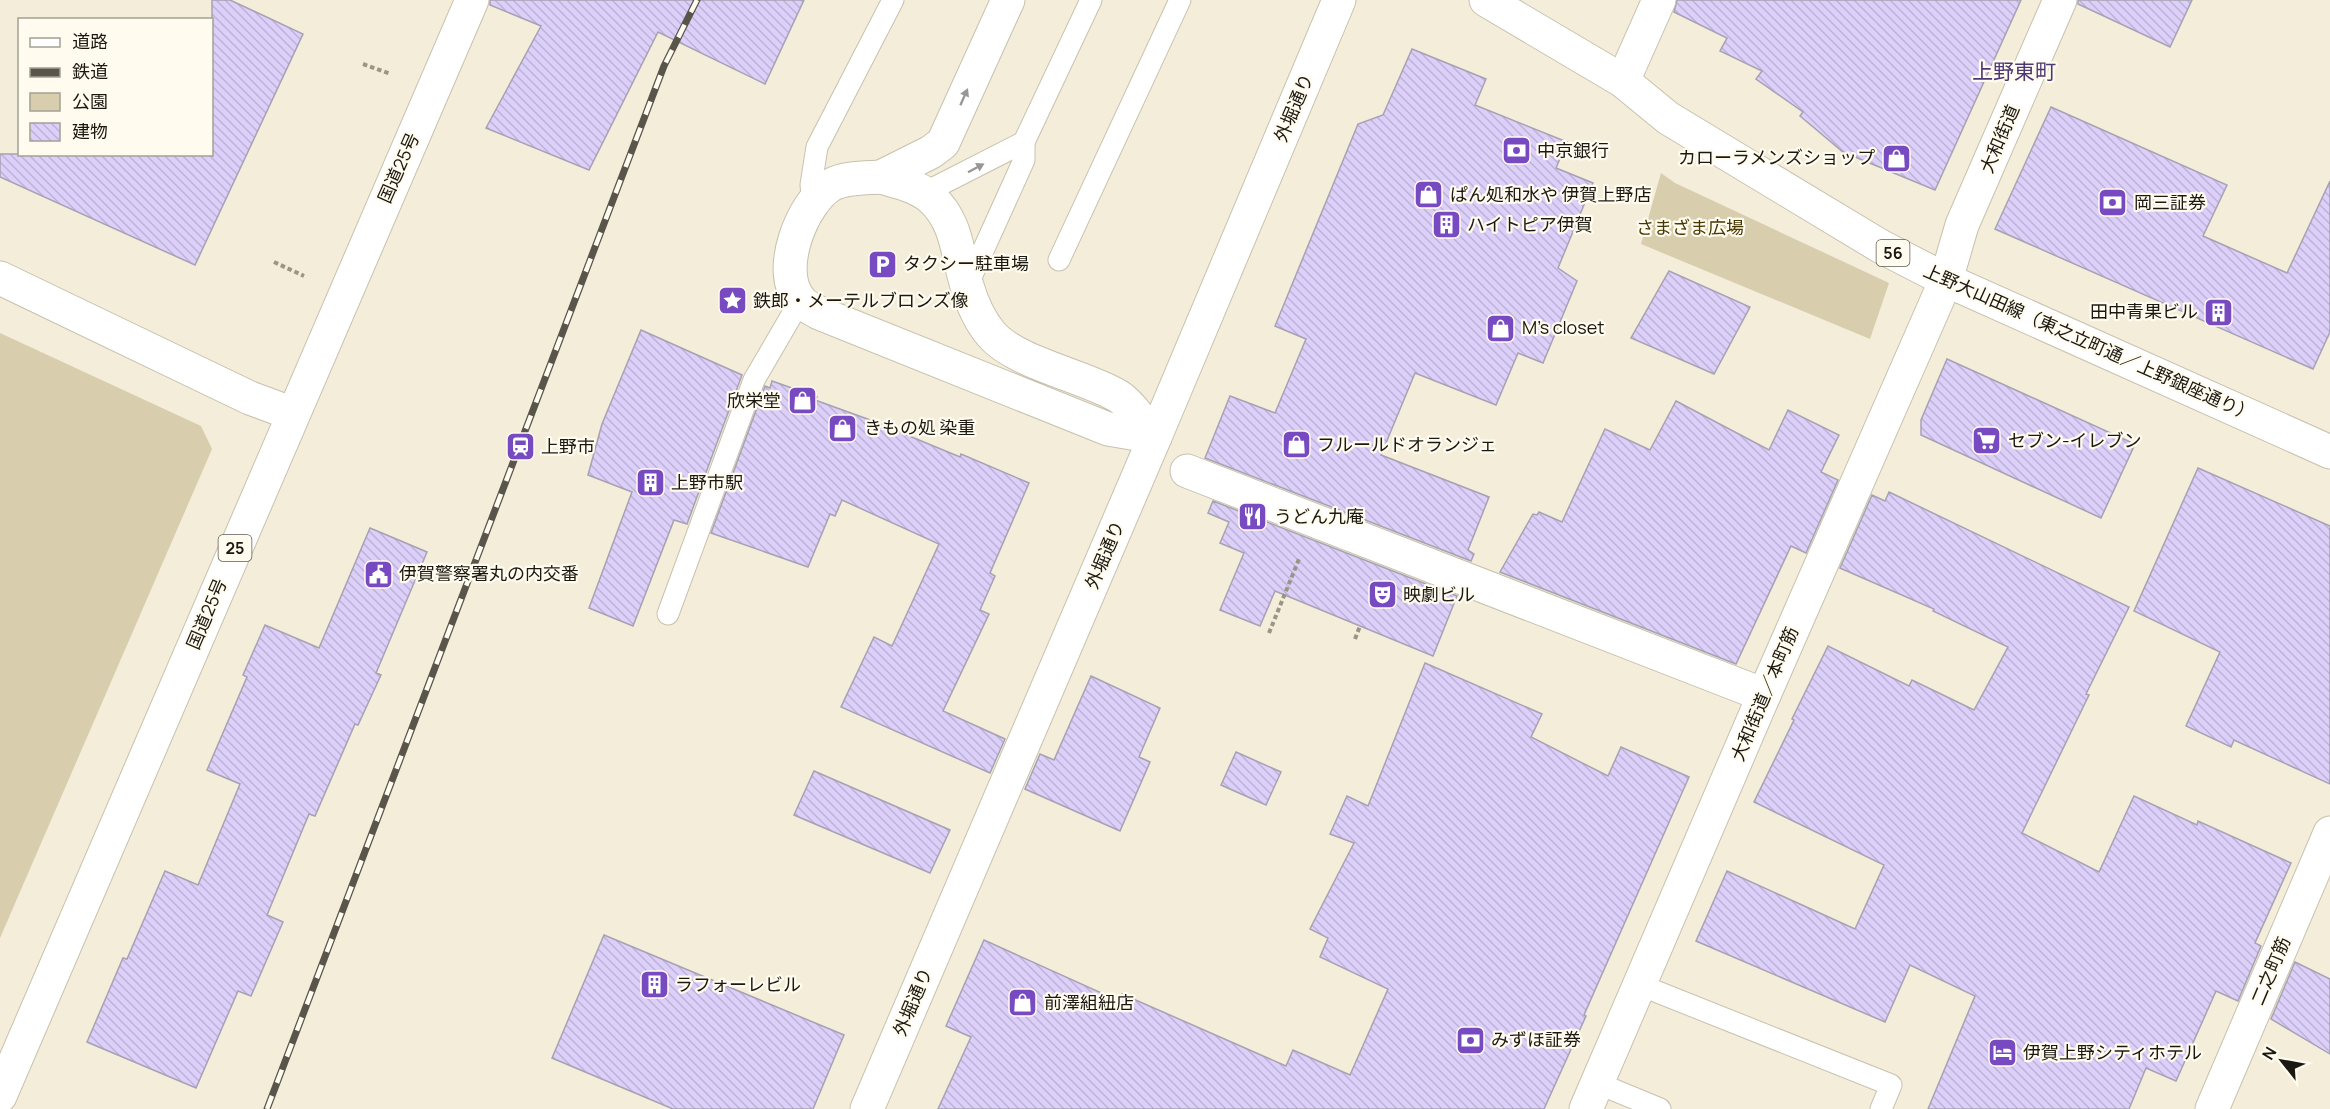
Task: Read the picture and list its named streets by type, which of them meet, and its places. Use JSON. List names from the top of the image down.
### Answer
{
  "streets": {
    "main road": [
      "外堀通り",
      "大和街道",
      "国道25号",
      "56",
      "上野大山田線（東之立町通／上野銀座通り）",
      "25",
      "大和街道／本町筋",
      "二之町筋"
    ]
  },
  "crossings": [
    ["大和街道", "上野大山田線（東之立町通／上野銀座通り）"],
    ["大和街道", "大和街道／本町筋"],
    ["上野大山田線（東之立町通／上野銀座通り）", "大和街道／本町筋"]
  ],
  "districts": ["上野東町"],
  "parks": ["さまざま広場"],
  "places": {
    "bank": ["中京銀行", "岡三証券", "みずほ証券"],
    "shop": [
      "カローラメンズショップ",
      "ぱん処和水や 伊賀上野店",
      "M’s closet",
      "欣栄堂",
      "きもの処 染重",
      "フルールドオランジェ",
      "前澤組紐店"
    ],
    "building": [
      "ハイトピア伊賀",
      "田中青果ビル",
      "上野市駅",
      "ラフォーレビル"
    ],
    "parking": ["タクシー駐車場"],
    "place": ["鉄郎・メーテルブロンズ像"],
    "supermarket": ["セブン-イレブン"],
    "station": ["上野市"],
    "restaurant": ["うどん九庵"],
    "public building": ["伊賀警察署丸の内交番"],
    "theatre": ["映劇ビル"],
    "hotel": ["伊賀上野シティホテル"]
  },
  "legend": [
    "道路",
    "鉄道",
    "公園",
    "建物"
  ],
  "north": "top left"
}
